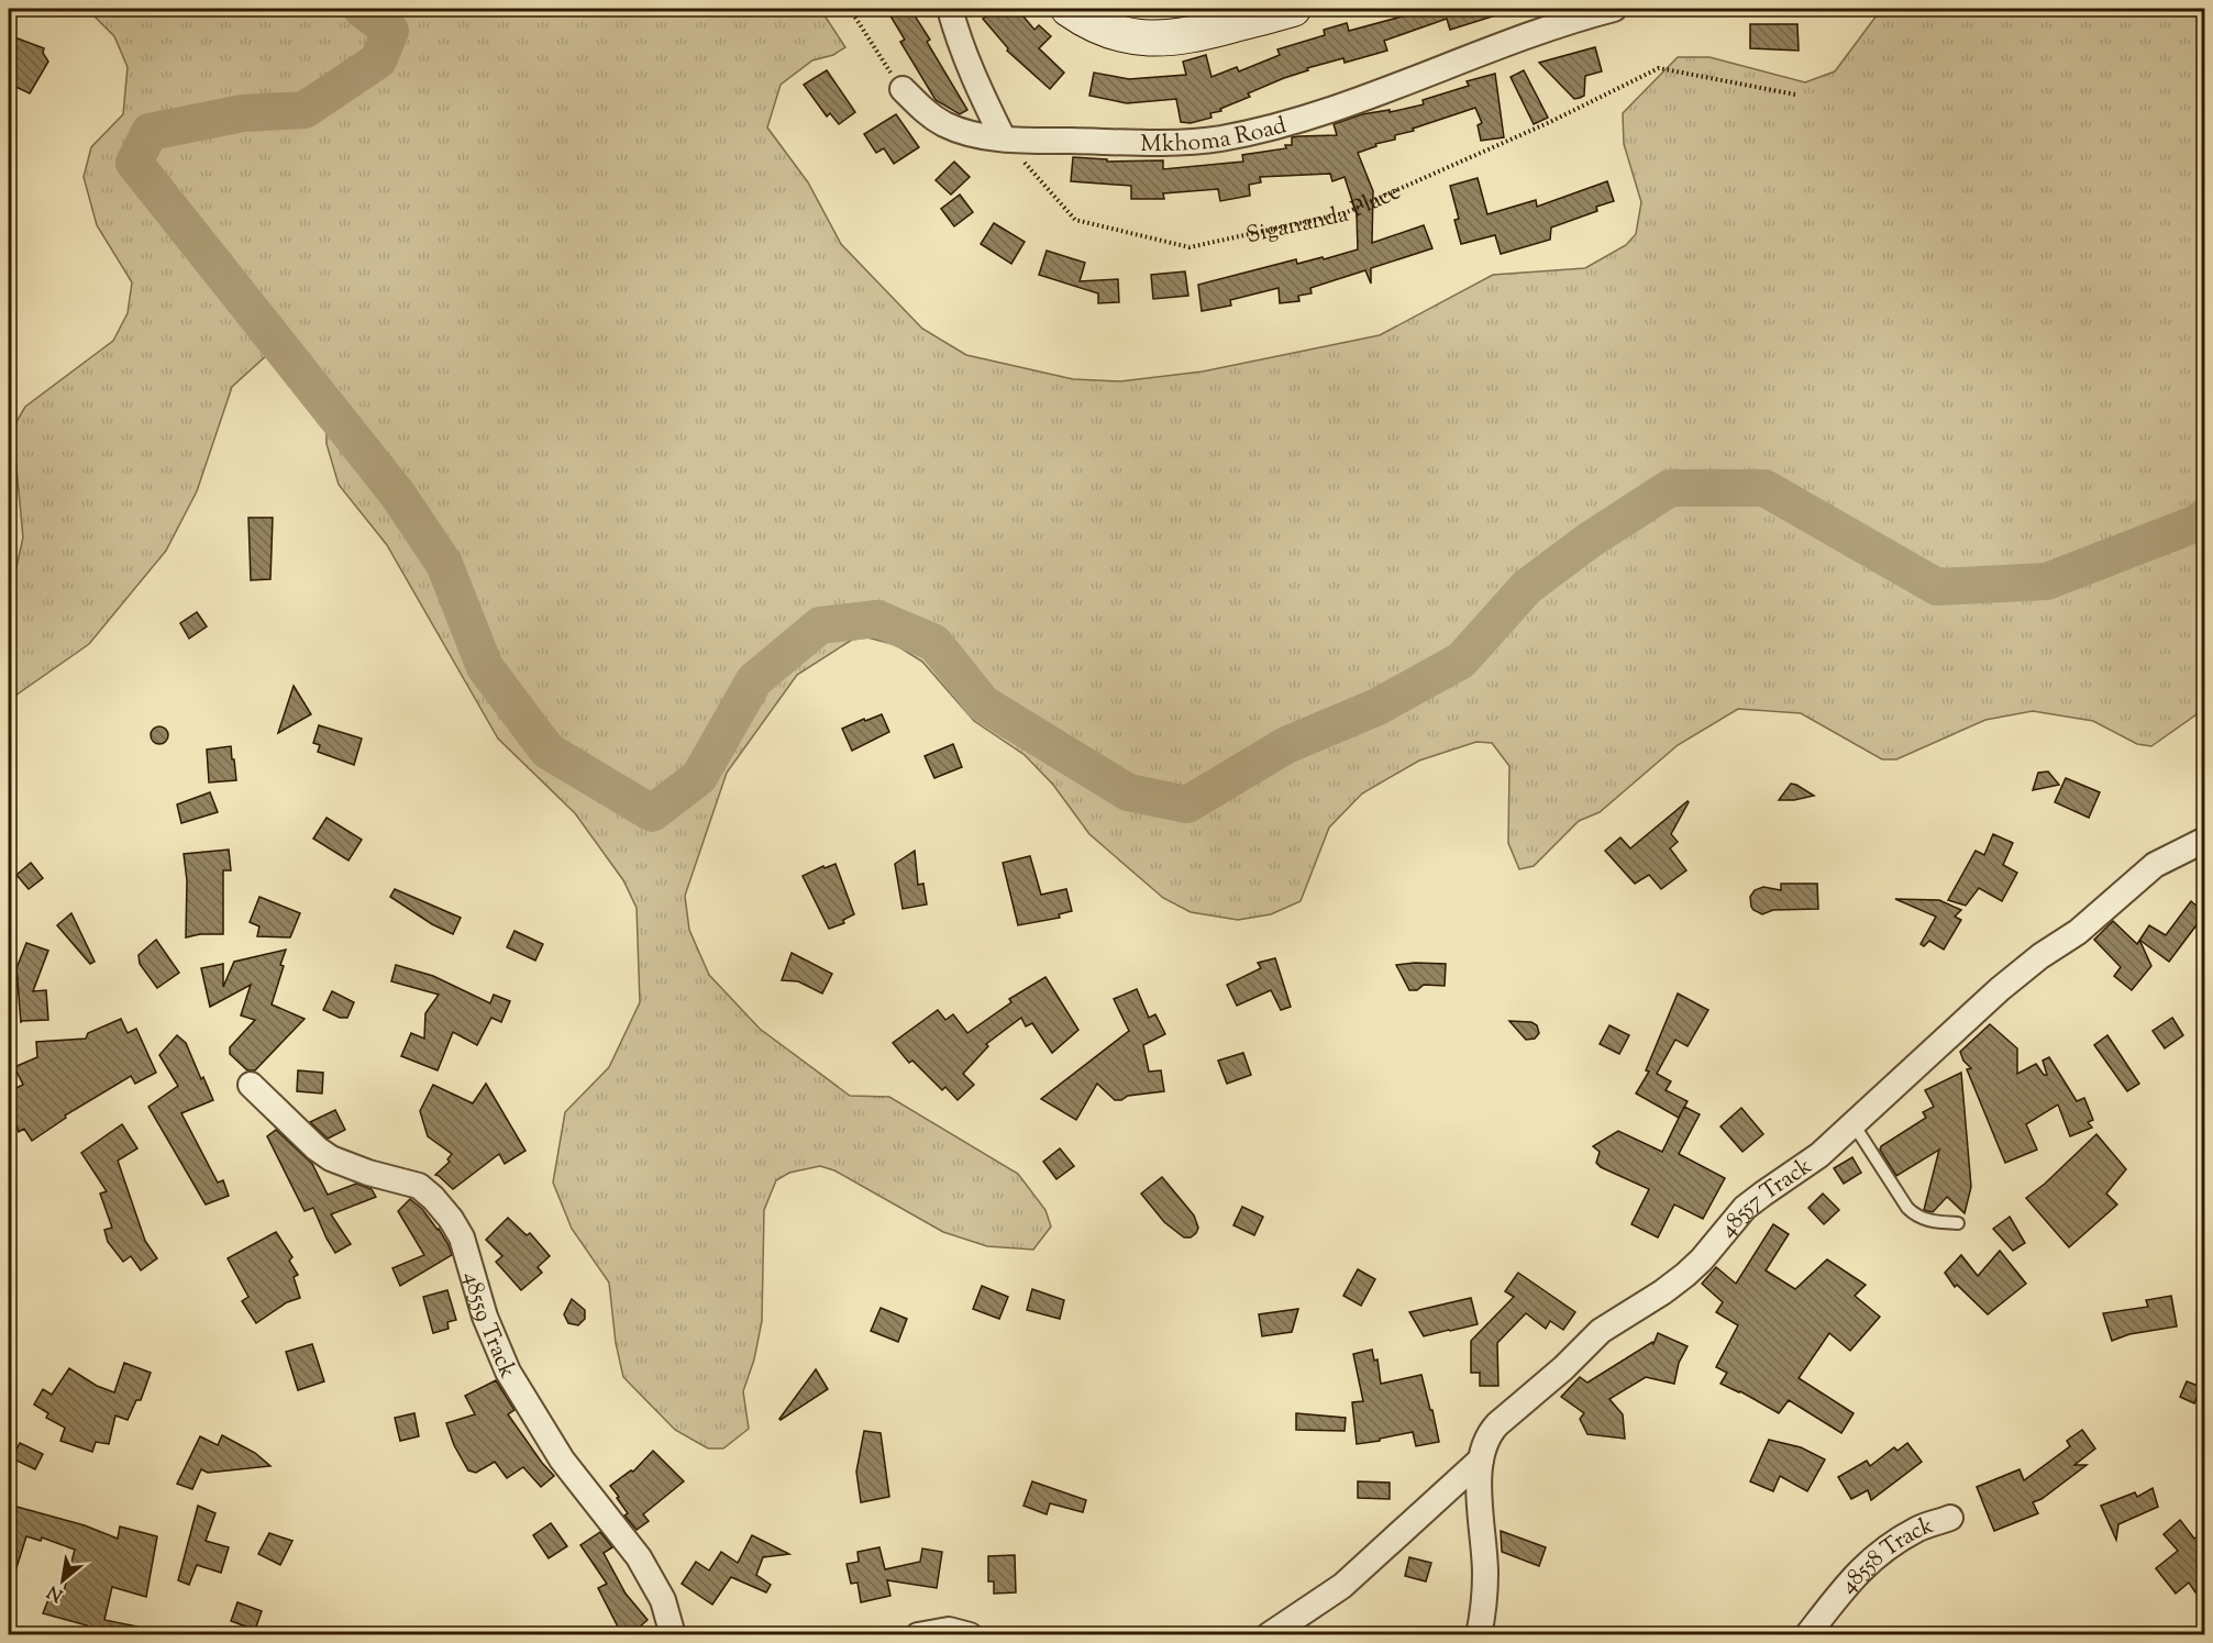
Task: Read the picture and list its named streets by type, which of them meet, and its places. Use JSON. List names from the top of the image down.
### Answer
{
  "streets": {
    "street": [
      "Mkhoma Road",
      "48557 Track",
      "48559 Track",
      "48558 Track"
    ],
    "path": ["Sigananda Place"]
  },
  "crossings": [
    ["Mkhoma Road", "Sigananda Place"]
  ],
  "north": "bottom left"
}
